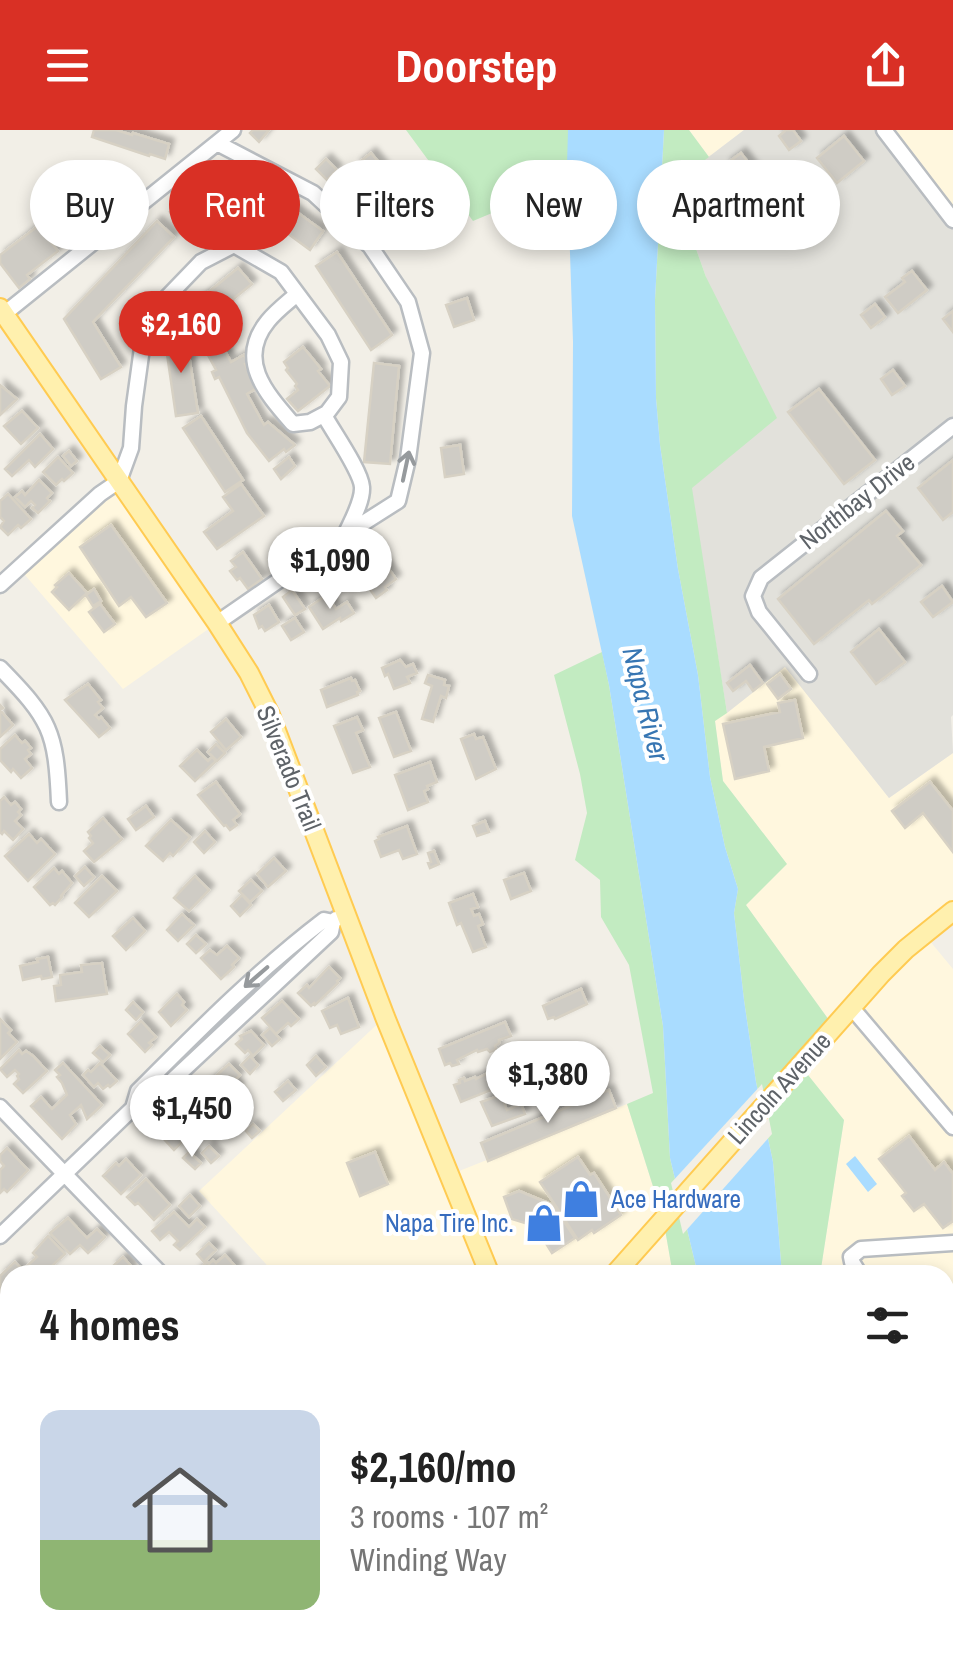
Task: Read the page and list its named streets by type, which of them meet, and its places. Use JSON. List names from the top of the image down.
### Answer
{
  "streets": {
    "main road": ["Silverado Trail", "Lincoln Avenue"],
    "street": ["Northbay Drive"]
  },
  "water": ["Napa River"],
  "places": {
    "shop": ["Ace Hardware", "Napa Tire Inc."]
  },
  "page": {
    "header": "Doorstep",
    "chip": [
      "Buy",
      "Rent",
      "Filters",
      "New",
      "Apartment"
    ],
    "price": [
      "$2,160",
      "$1,090",
      "$1,380",
      "$1,450"
    ],
    "heading": "4 homes",
    "list": [
      {
        "name": "$2,160/mo",
        "note": "3 rooms · 107 m² · Winding Way"
      }
    ]
  }
}
